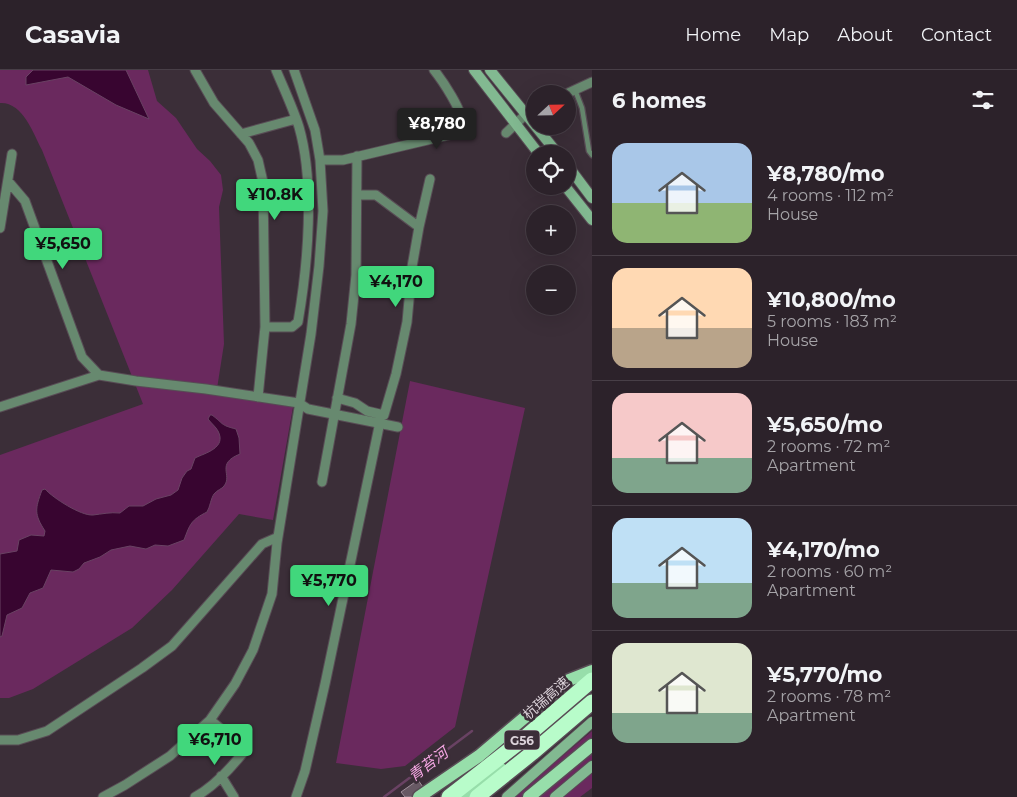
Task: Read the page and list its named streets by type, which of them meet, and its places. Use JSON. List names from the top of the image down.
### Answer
{
  "streets": {
    "highway": ["杭瑞高速", "G56"]
  },
  "water": ["青苔河"],
  "north": "right",
  "page": {
    "header": "Casavia",
    "nav": [
      "Home",
      "Map",
      "About",
      "Contact"
    ],
    "heading": "6 homes",
    "map_buttons": ["+", "−"],
    "price": [
      "¥8,780",
      "¥10.8K",
      "¥5,650",
      "¥4,170",
      "¥5,770",
      "¥6,710"
    ],
    "list": [
      {
        "name": "¥8,780/mo",
        "note": "4 rooms · 112 m² · House"
      },
      {
        "name": "¥10,800/mo",
        "note": "5 rooms · 183 m² · House"
      },
      {
        "name": "¥5,650/mo",
        "note": "2 rooms · 72 m² · Apartment"
      },
      {
        "name": "¥4,170/mo",
        "note": "2 rooms · 60 m² · Apartment"
      },
      {
        "name": "¥5,770/mo",
        "note": "2 rooms · 78 m² · Apartment"
      }
    ]
  }
}
